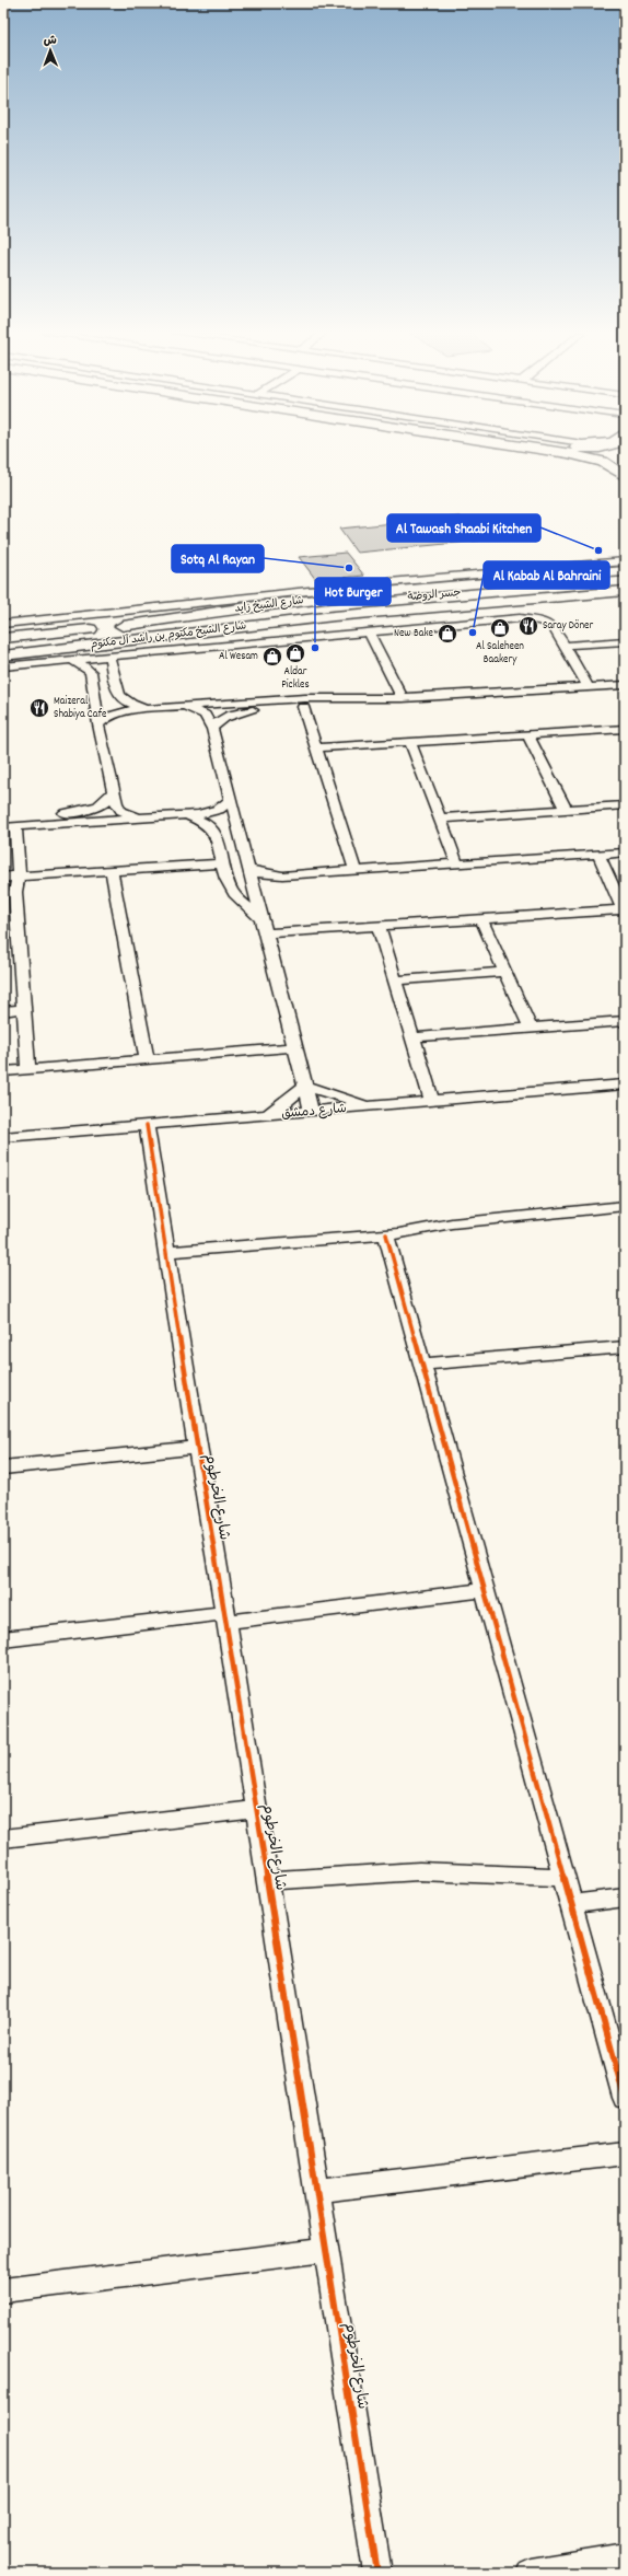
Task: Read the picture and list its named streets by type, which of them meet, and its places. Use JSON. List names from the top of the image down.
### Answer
{
  "streets": {
    "main road": ["جسر الروضة", "شارع الشيخ زايد", "شارع الشيخ مكتوم بن راشد آل مكتوم"],
    "street": ["شارع دمشق", "شارع الخرطوم"]
  },
  "crossings": [
    ["جسر الروضة", "شارع الشيخ مكتوم بن راشد آل مكتوم"],
    ["شارع الشيخ زايد", "شارع الشيخ مكتوم بن راشد آل مكتوم"],
    ["شارع دمشق", "شارع الخرطوم"]
  ],
  "places": {
    "other": [
      "Al Tawash Shaabi Kitchen",
      "Sotq Al Rayan",
      "Al Kabab Al Bahraini",
      "Hot Burger"
    ],
    "restaurant": ["Saray Döner", "Maizeral Shabiya Cafe"],
    "shop": [
      "Al Saleheen Baakery",
      "New Bake",
      "Aldar Pickles",
      "Al Wesam"
    ]
  },
  "north": "top"
}
